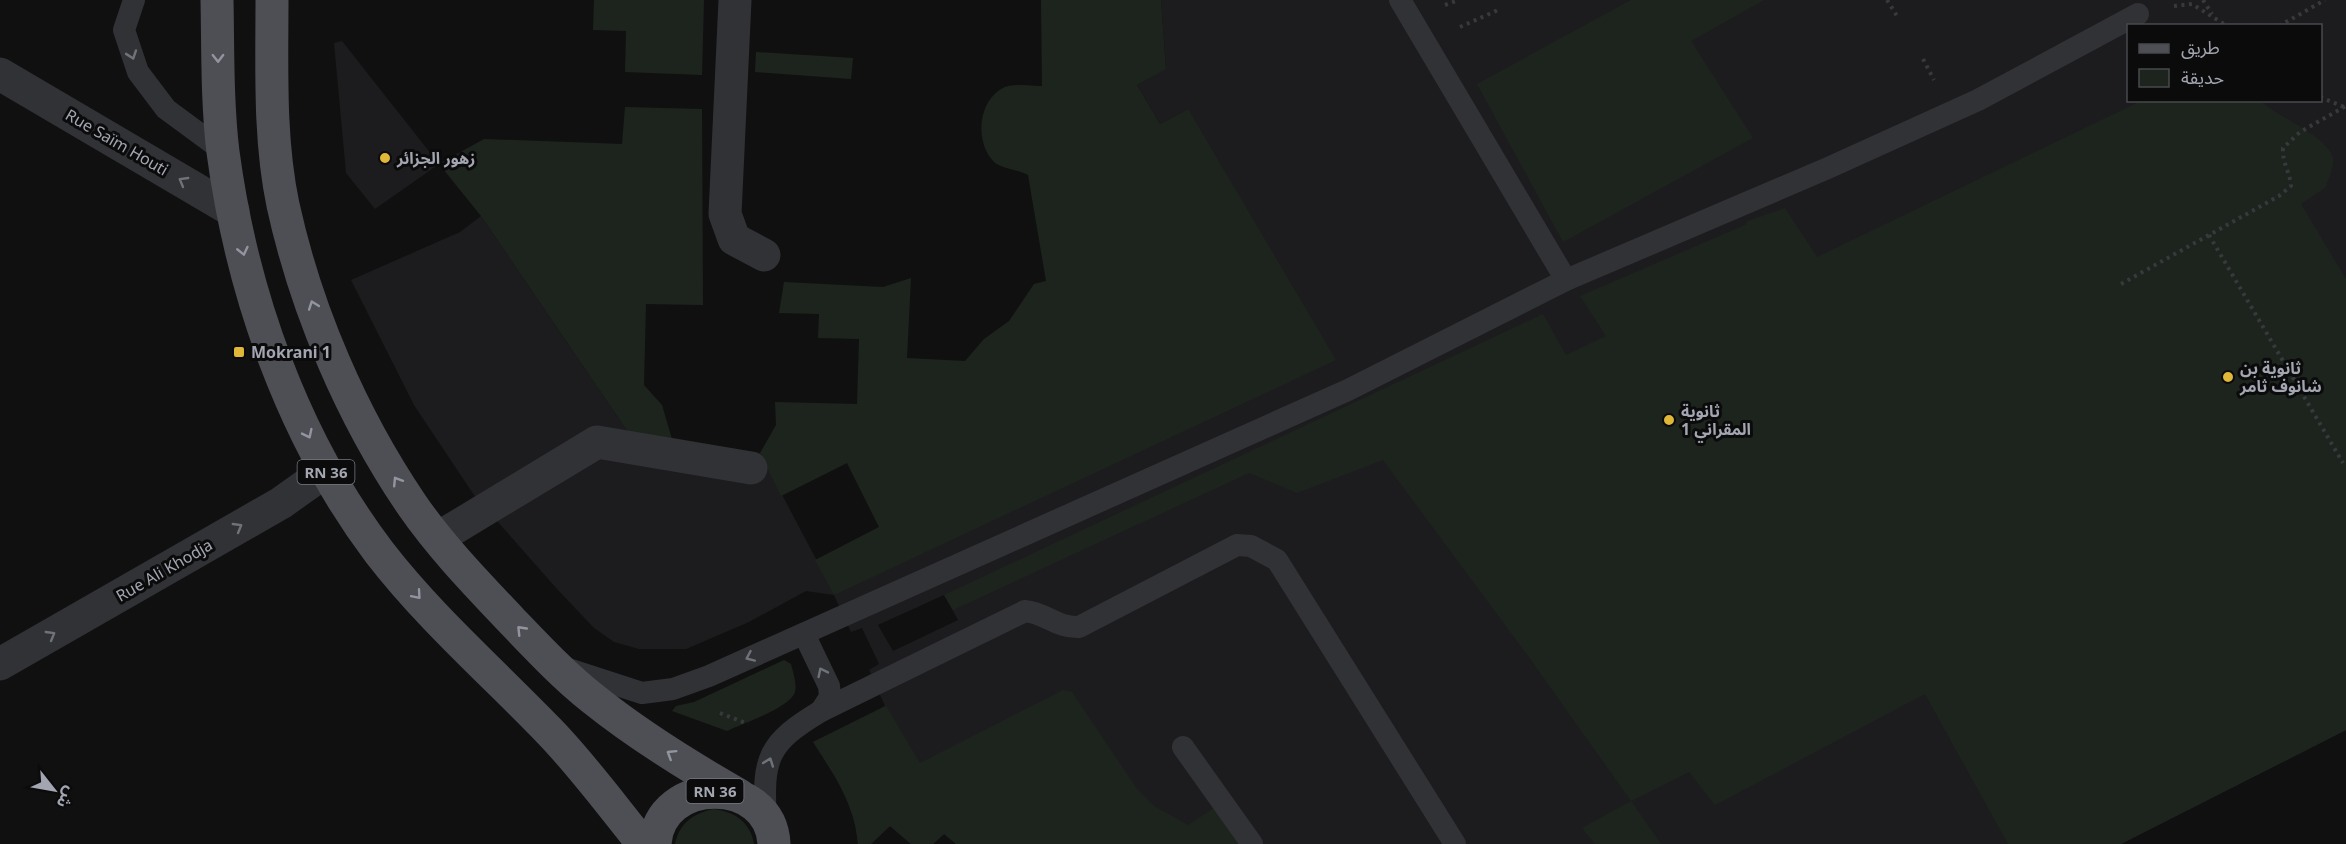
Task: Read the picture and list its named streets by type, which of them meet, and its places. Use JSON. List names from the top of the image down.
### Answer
{
  "streets": {
    "main road": ["RN 36"],
    "street": ["Rue Saïm Houti", "Rue Ali Khodja"]
  },
  "crossings": [
    ["Rue Saïm Houti", "RN 36"],
    ["RN 36", "Rue Ali Khodja"]
  ],
  "one_way": ["Rue Saïm Houti", "Rue Ali Khodja"],
  "places": {
    "other": ["زهور الجزائر", "ثانوية بن شانوف ثامر", "ثانوية المقراني 1"],
    "transit": ["Mokrani 1"]
  },
  "legend": ["طريق", "حديقة"],
  "north": "bottom right"
}
